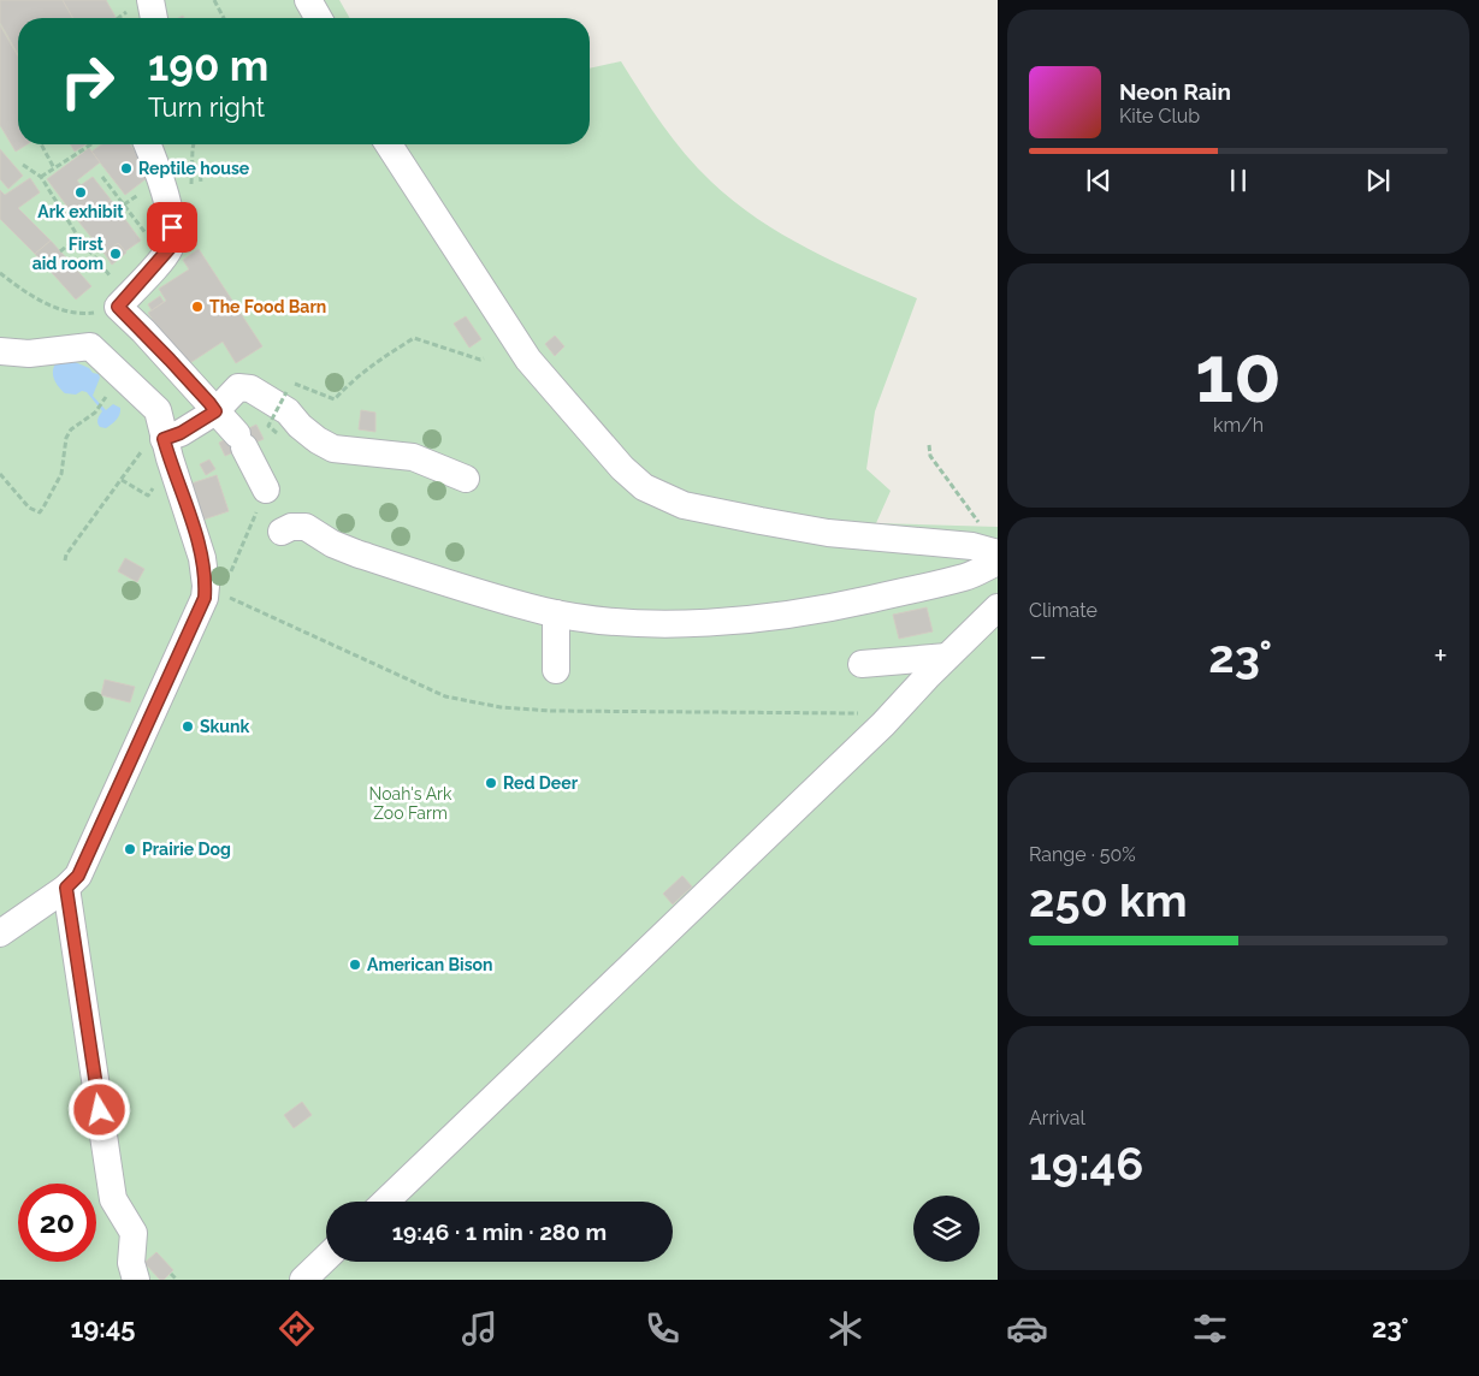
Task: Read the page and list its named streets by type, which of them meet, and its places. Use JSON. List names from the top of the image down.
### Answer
{
  "parks": ["Noah's Ark Zoo Farm"],
  "places": [
    "Reptile house",
    "Ark exhibit",
    "First aid room",
    "The Food Barn",
    "Skunk",
    "Red Deer",
    "Prairie Dog",
    "American Bison"
  ],
  "page": {
    "turn": ["190 m", "Turn right"],
    "song": ["Neon Rain", "Kite Club"],
    "tile": [
      ["10", "km/h"],
      "Climate",
      ["Range · 50%", "250 km"],
      ["Arrival", "19:46"]
    ],
    "heat": ["−", "23°", "+"],
    "limit": "20",
    "trip": "19:46 · 1 min · 280 m",
    "tabs": ["19:45", "23°"]
  }
}
